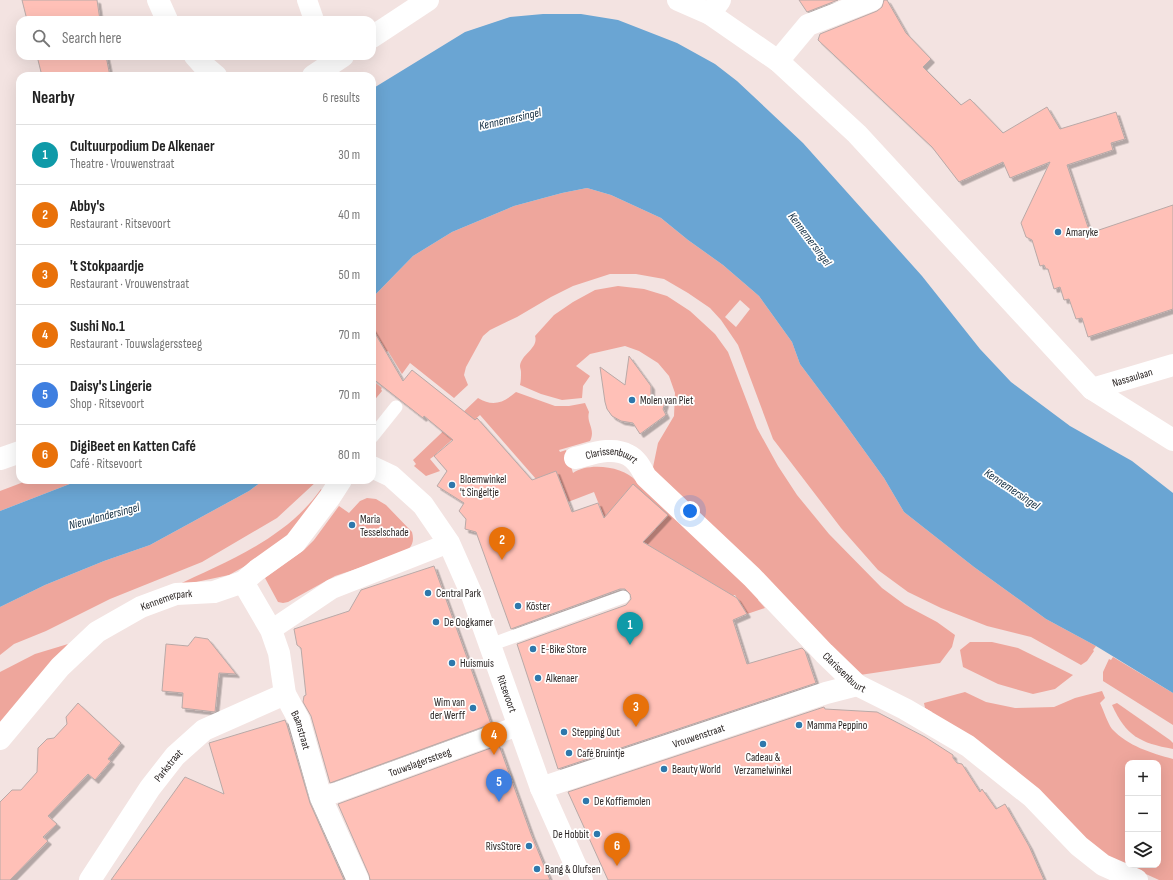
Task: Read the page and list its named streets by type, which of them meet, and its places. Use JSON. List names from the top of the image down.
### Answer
{
  "streets": {
    "street": [
      "Nassaulaan",
      "Clarissenbuurt",
      "Kennemerpark",
      "Ritsevoort",
      "Baanstraat",
      "Vrouwenstraat",
      "Touwslagerssteeg",
      "Parkstraat"
    ]
  },
  "crossings": [
    ["Clarissenbuurt", "Vrouwenstraat"],
    ["Kennemerpark", "Baanstraat"],
    ["Ritsevoort", "Vrouwenstraat"],
    ["Ritsevoort", "Touwslagerssteeg"],
    ["Baanstraat", "Touwslagerssteeg"],
    ["Baanstraat", "Parkstraat"]
  ],
  "water": ["Kennemersingel", "Nieuwlandersingel"],
  "places": [
    "Amaryke",
    "Molen van Piet",
    "Bloemwinkel 't Singeltje",
    "Maria Tesselschade",
    "Central Park",
    "Köster",
    "De Oogkamer",
    "E-Bike Store",
    "Huismuis",
    "Alkenaer",
    "Wim van der Werff",
    "Mamma Peppino",
    "Stepping Out",
    "Cadeau & Verzamelwinkel",
    "Café Bruintje",
    "Beauty World",
    "De Koffiemolen",
    "De Hobbit",
    "RivsStore",
    "Bang & Olufsen"
  ],
  "page": {
    "search": "Search here",
    "heading": ["Nearby", "6 results"],
    "list": [
      {
        "mark": "1",
        "name": "Cultuurpodium De Alkenaer",
        "note": "Theatre · Vrouwenstraat",
        "value": "30 m"
      },
      {
        "mark": "2",
        "name": "Abby's",
        "note": "Restaurant · Ritsevoort",
        "value": "40 m"
      },
      {
        "mark": "3",
        "name": "'t Stokpaardje",
        "note": "Restaurant · Vrouwenstraat",
        "value": "50 m"
      },
      {
        "mark": "4",
        "name": "Sushi No.1",
        "note": "Restaurant · Touwslagerssteeg",
        "value": "70 m"
      },
      {
        "mark": "5",
        "name": "Daisy's Lingerie",
        "note": "Shop · Ritsevoort",
        "value": "70 m"
      },
      {
        "mark": "6",
        "name": "DigiBeet en Katten Café",
        "note": "Café · Ritsevoort",
        "value": "80 m"
      }
    ],
    "pins": [
      "2",
      "1",
      "3",
      "4",
      "5",
      "6"
    ],
    "map_buttons": ["+", "−"]
  }
}
